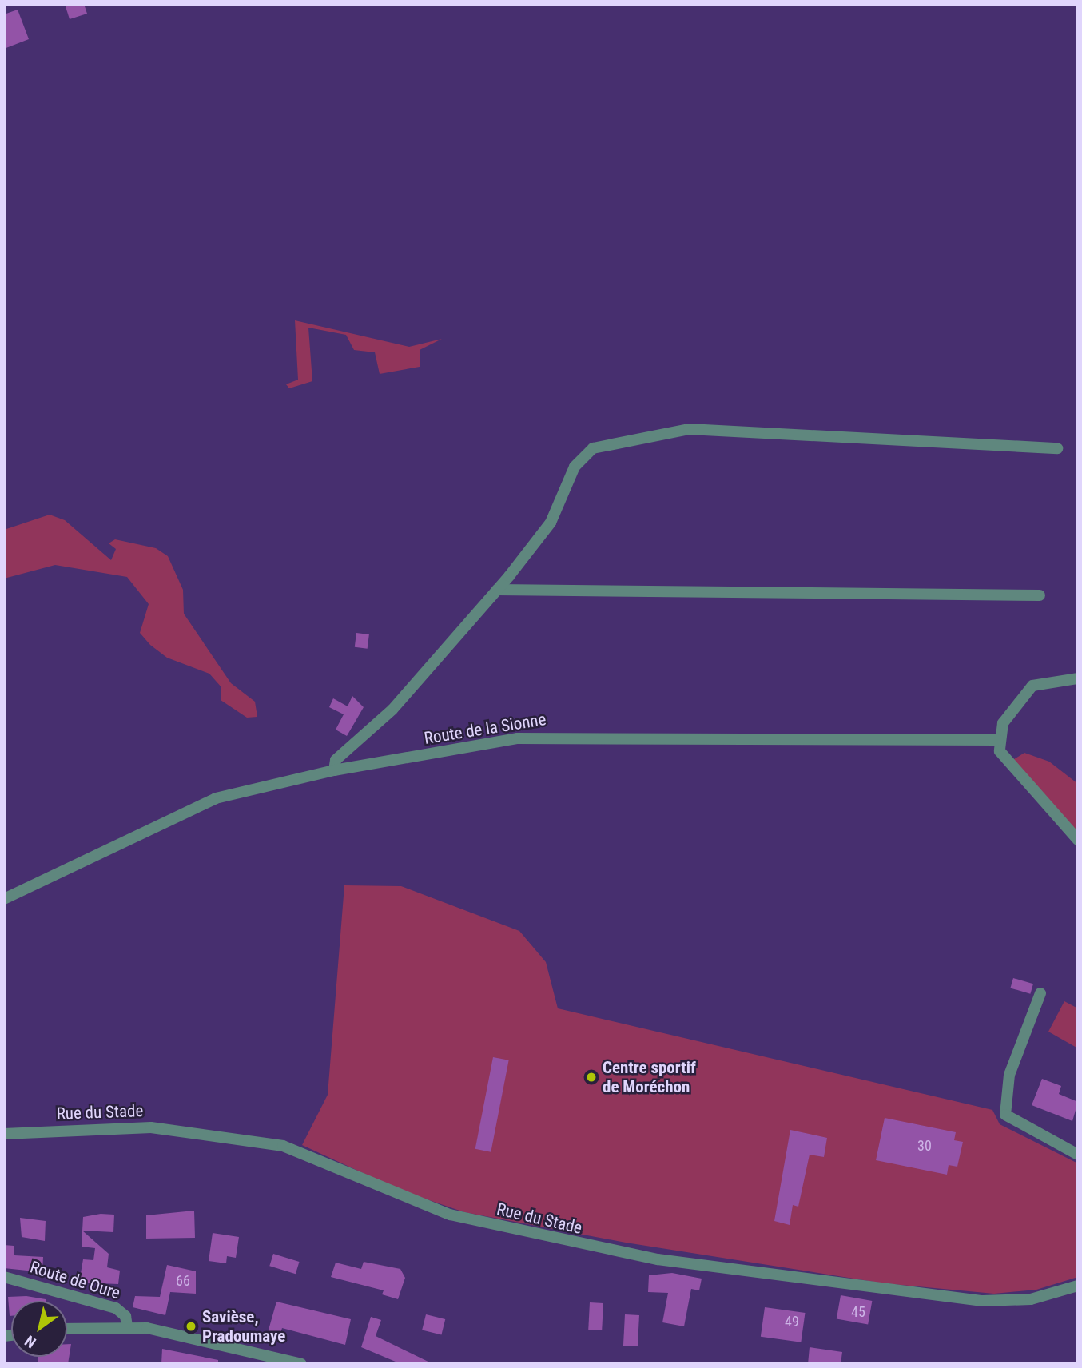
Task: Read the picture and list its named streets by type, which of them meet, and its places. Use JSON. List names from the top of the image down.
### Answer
{
  "streets": {
    "street": ["Route de la Sionne", "Rue du Stade", "Route de Oure"]
  },
  "places": ["Centre sportif de Moréchon", "Savièse, Pradoumaye"],
  "house_numbers": [
    "30",
    "66",
    "45",
    "49"
  ],
  "north": "bottom left"
}
